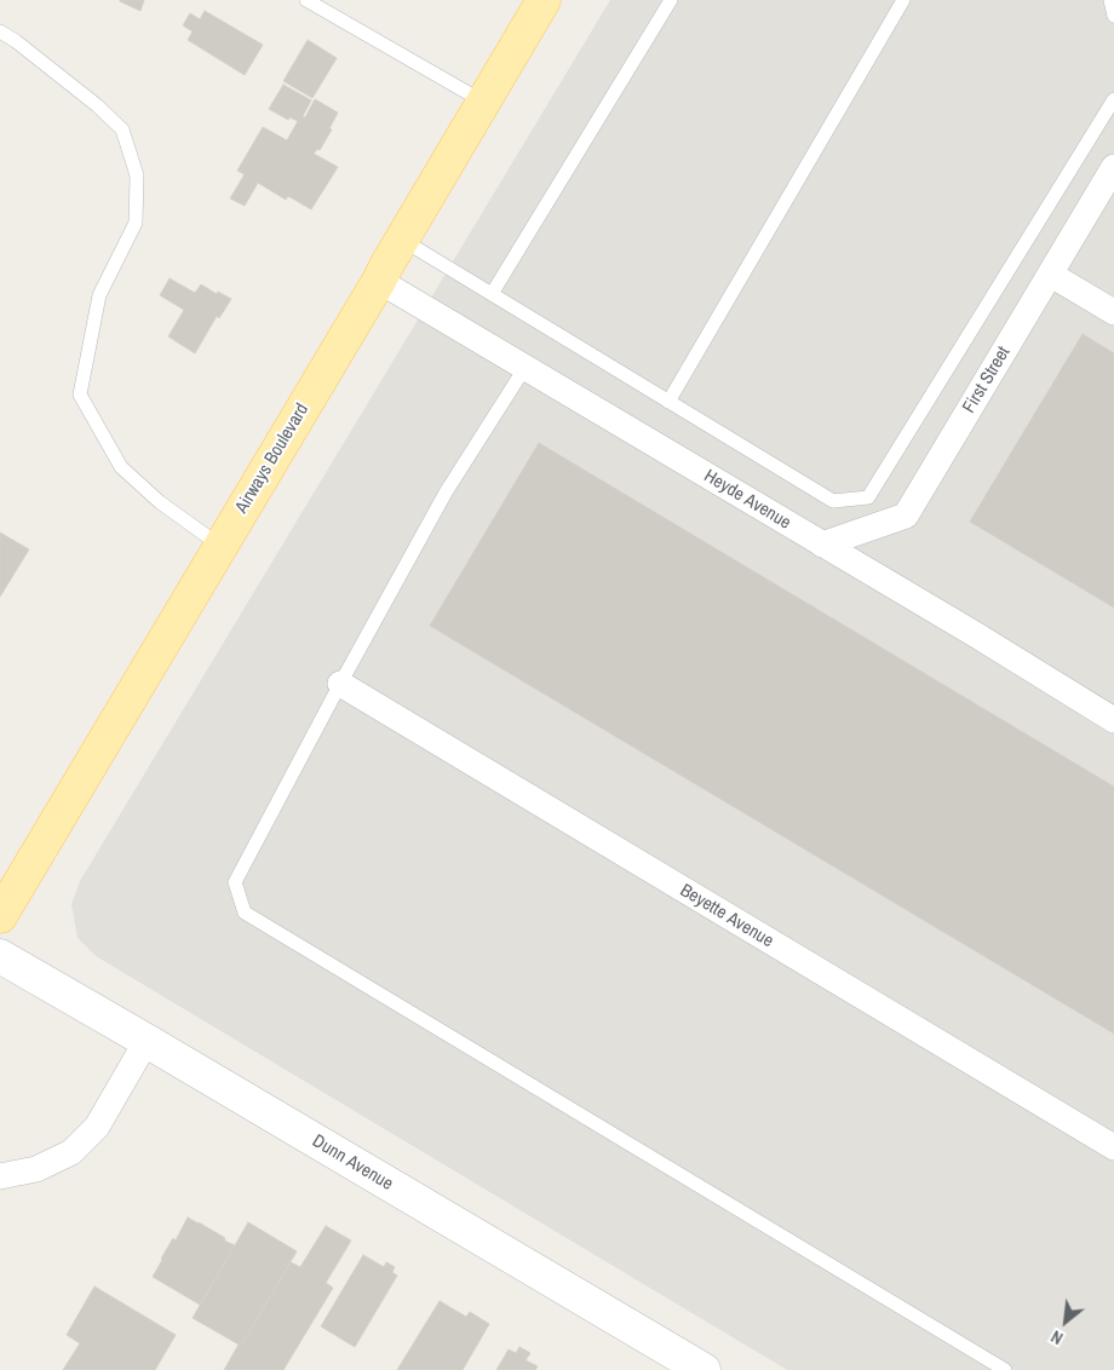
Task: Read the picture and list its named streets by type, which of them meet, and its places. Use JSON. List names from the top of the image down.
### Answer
{
  "streets": {
    "main road": ["Airways Boulevard", "Dunn Avenue"],
    "street": ["First Street", "Heyde Avenue", "Beyette Avenue"]
  },
  "crossings": [
    ["First Street", "Heyde Avenue"],
    ["Airways Boulevard", "Heyde Avenue"]
  ],
  "north": "bottom left"
}
